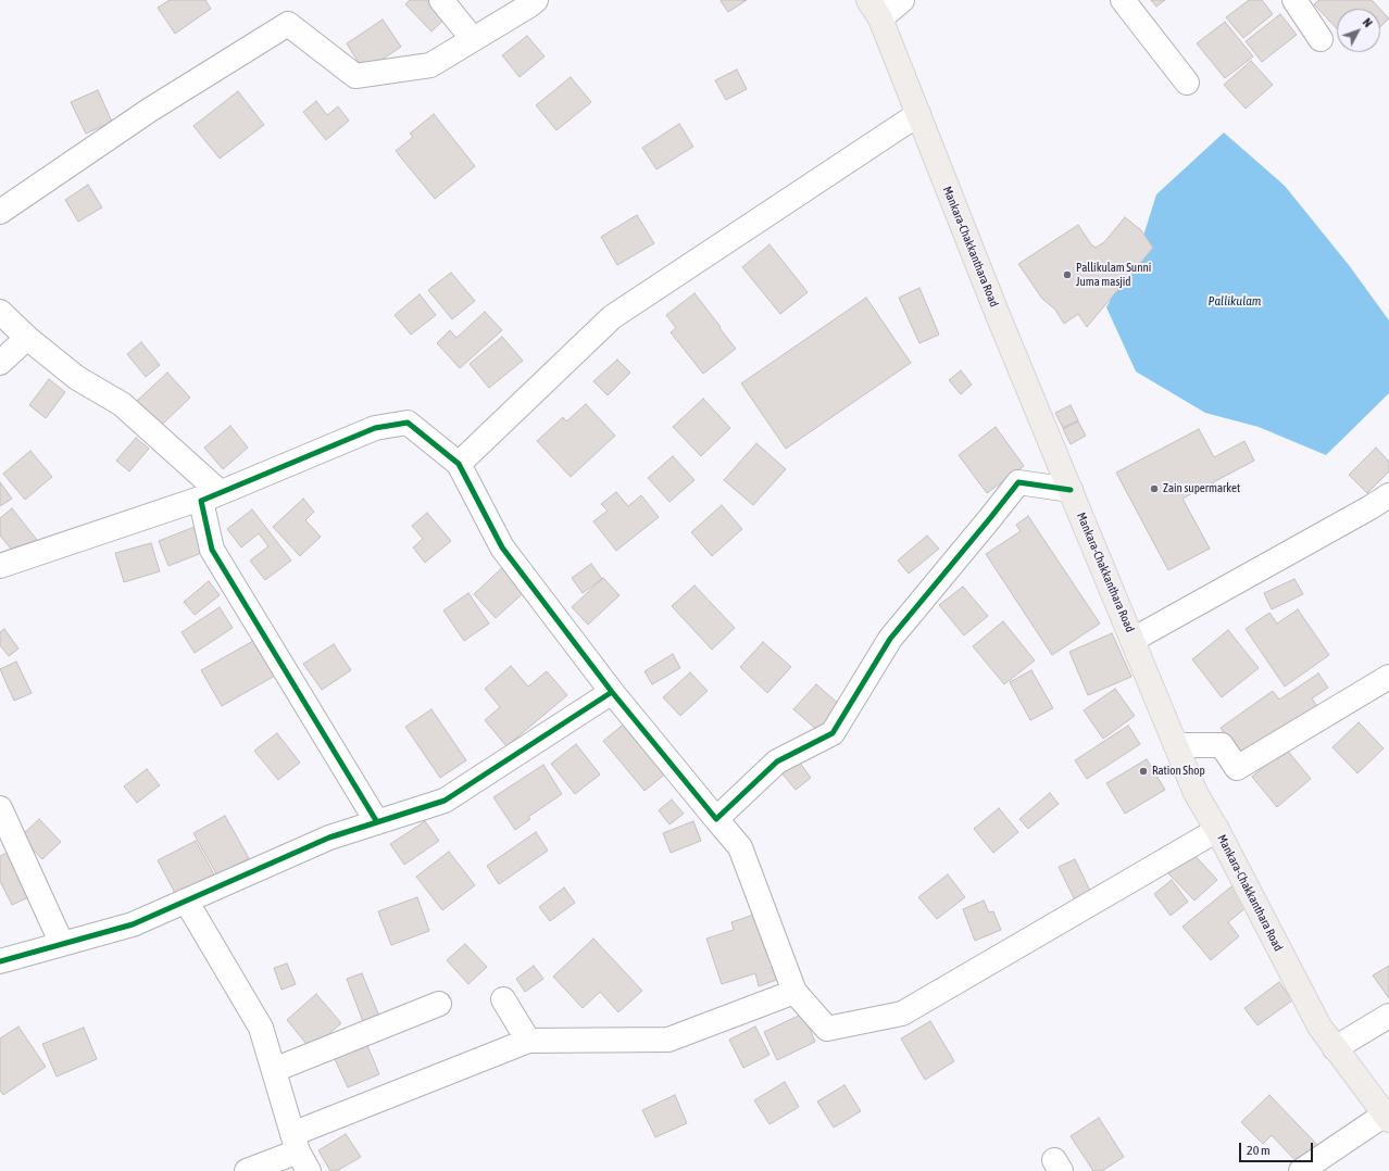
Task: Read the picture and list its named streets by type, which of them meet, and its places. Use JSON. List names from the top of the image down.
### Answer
{
  "streets": {
    "main road": ["Mankara-Chakkanthara Road"]
  },
  "water": ["Pallikulam"],
  "places": ["Pallikulam Sunni Juma masjid", "Zain supermarket", "Ration Shop"],
  "scale_bar": "20 m",
  "north": "top right"
}
